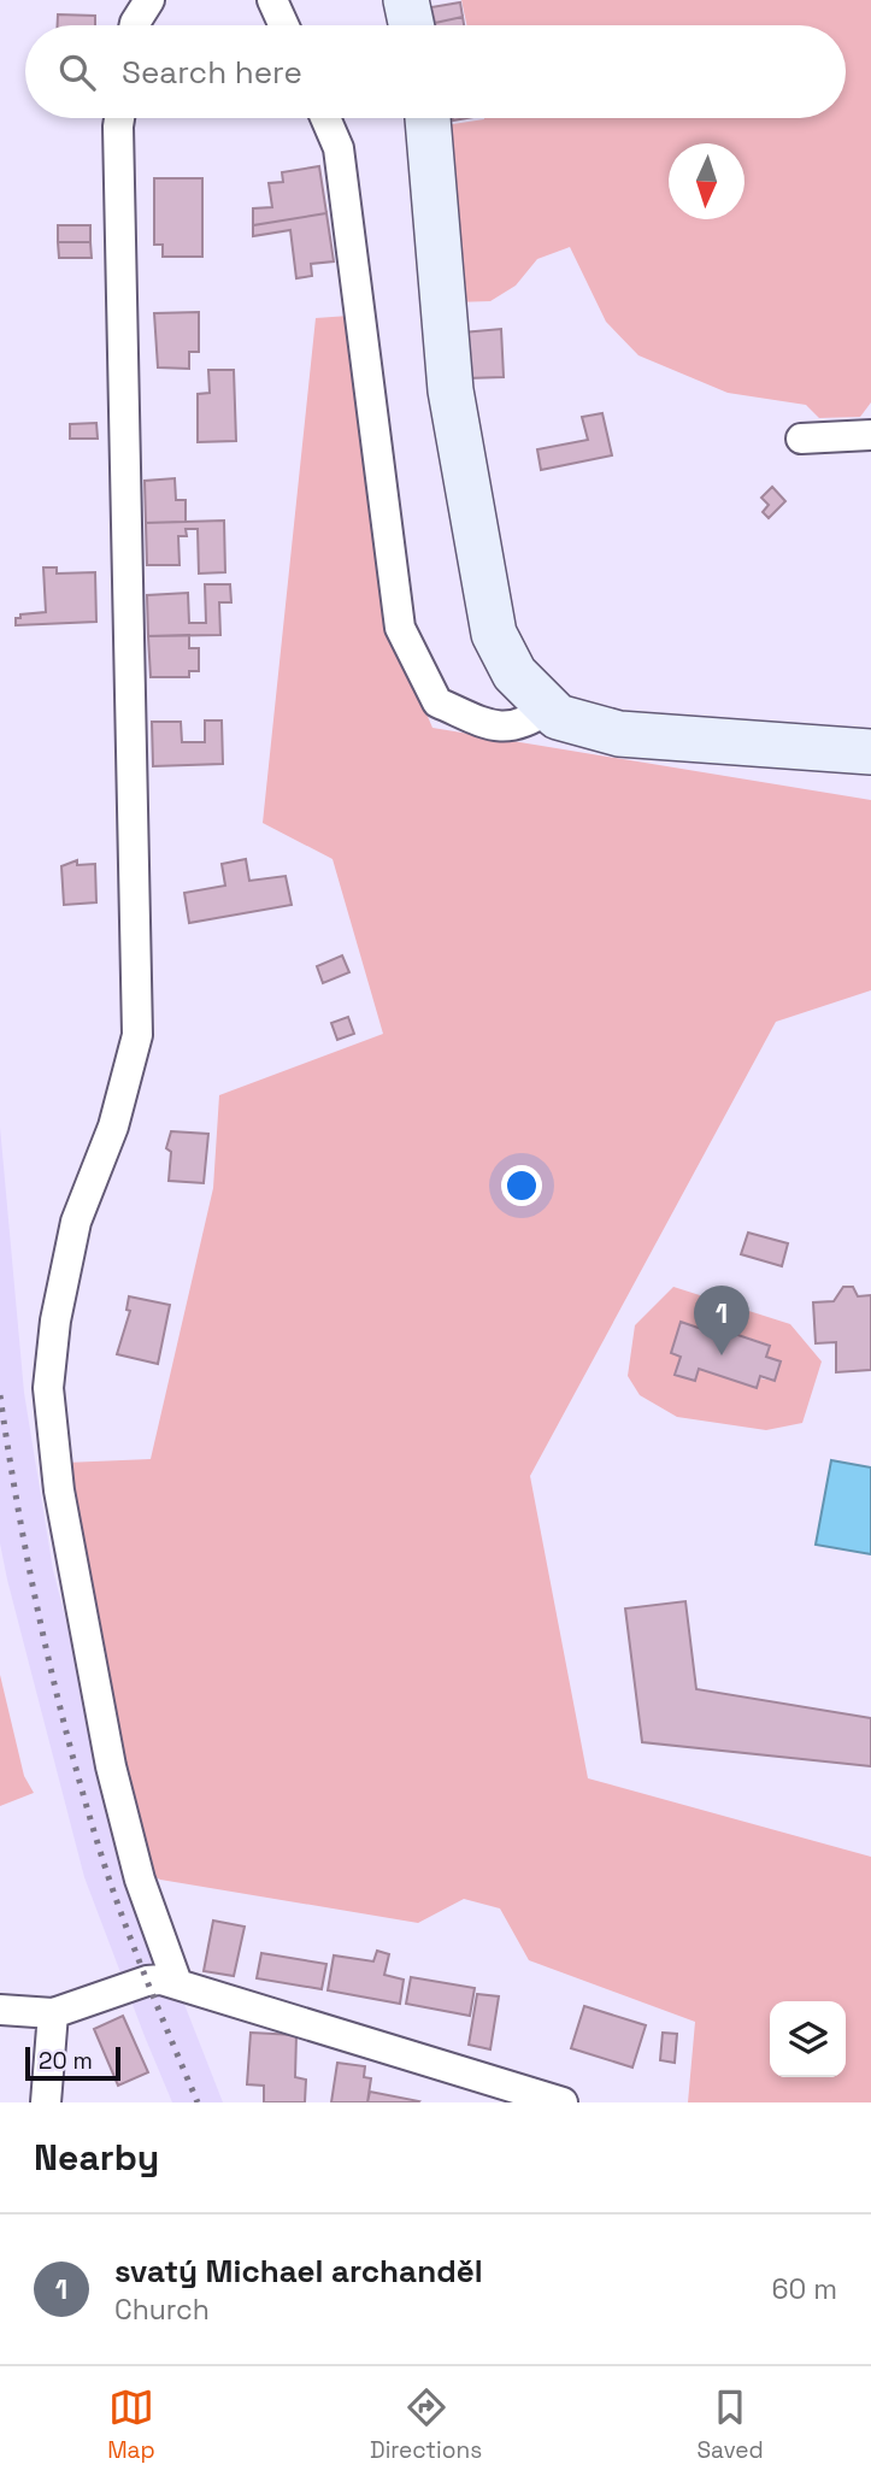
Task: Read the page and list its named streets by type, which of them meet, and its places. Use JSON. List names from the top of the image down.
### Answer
{
  "scale_bar": "20 m",
  "north": "bottom",
  "page": {
    "search": "Search here",
    "pins": "1",
    "scale": "20 m",
    "heading": "Nearby",
    "list": [
      {
        "mark": "1",
        "name": "svatý Michael archanděl",
        "note": "Church",
        "value": "60 m"
      }
    ],
    "nav": ["Map", "Directions", "Saved"]
  }
}
